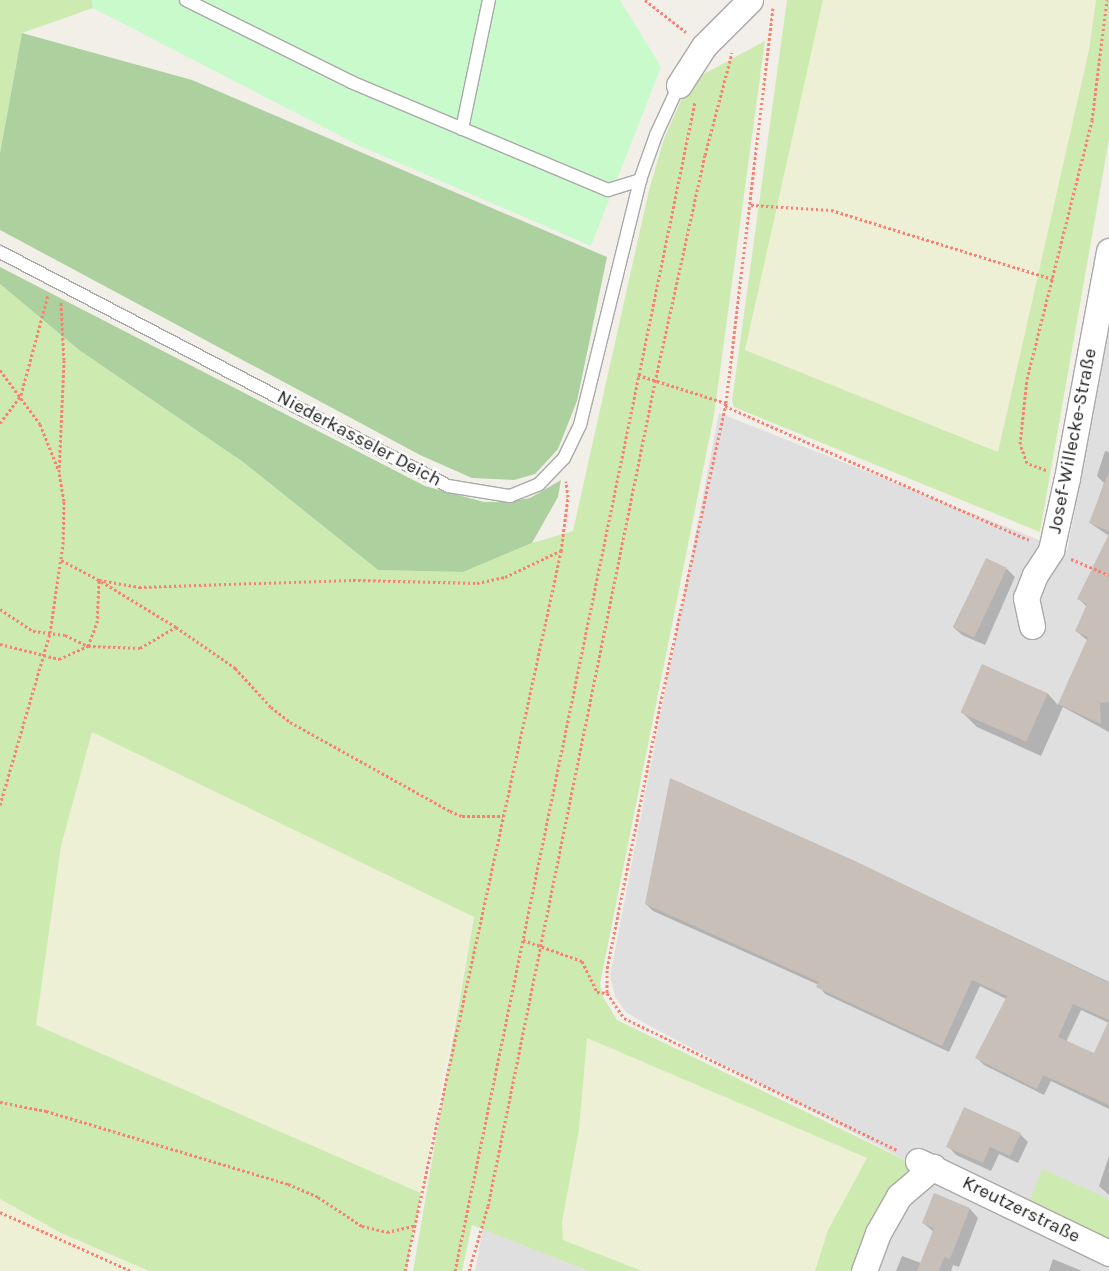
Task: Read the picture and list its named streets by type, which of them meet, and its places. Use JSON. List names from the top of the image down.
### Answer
{
  "streets": {
    "street": ["Niederkasseler Deich", "Josef-Willecke-Straße", "Kreutzerstraße"]
  }
}
